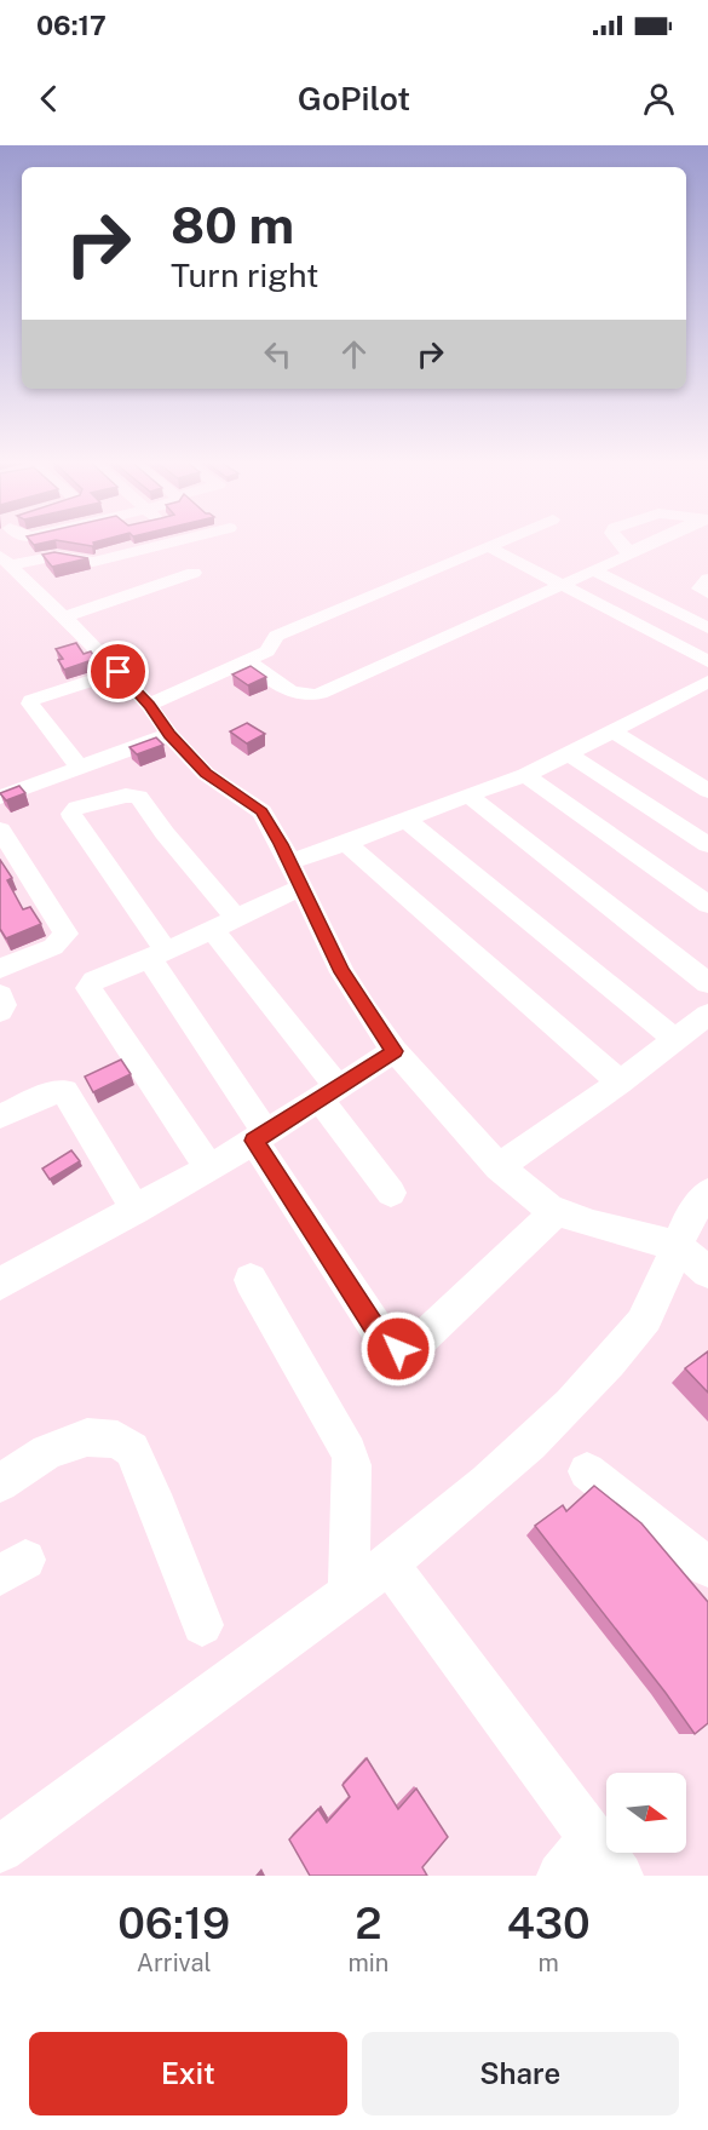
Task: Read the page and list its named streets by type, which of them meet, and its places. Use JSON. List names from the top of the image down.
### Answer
{
  "north": "right",
  "page": {
    "status": "06:17",
    "header": "GoPilot",
    "turn": ["80 m", "Turn right"],
    "eta": [
      "06:19",
      "Arrival",
      "2",
      "min",
      "430",
      "m"
    ],
    "buttons": ["Exit", "Share"]
  }
}
